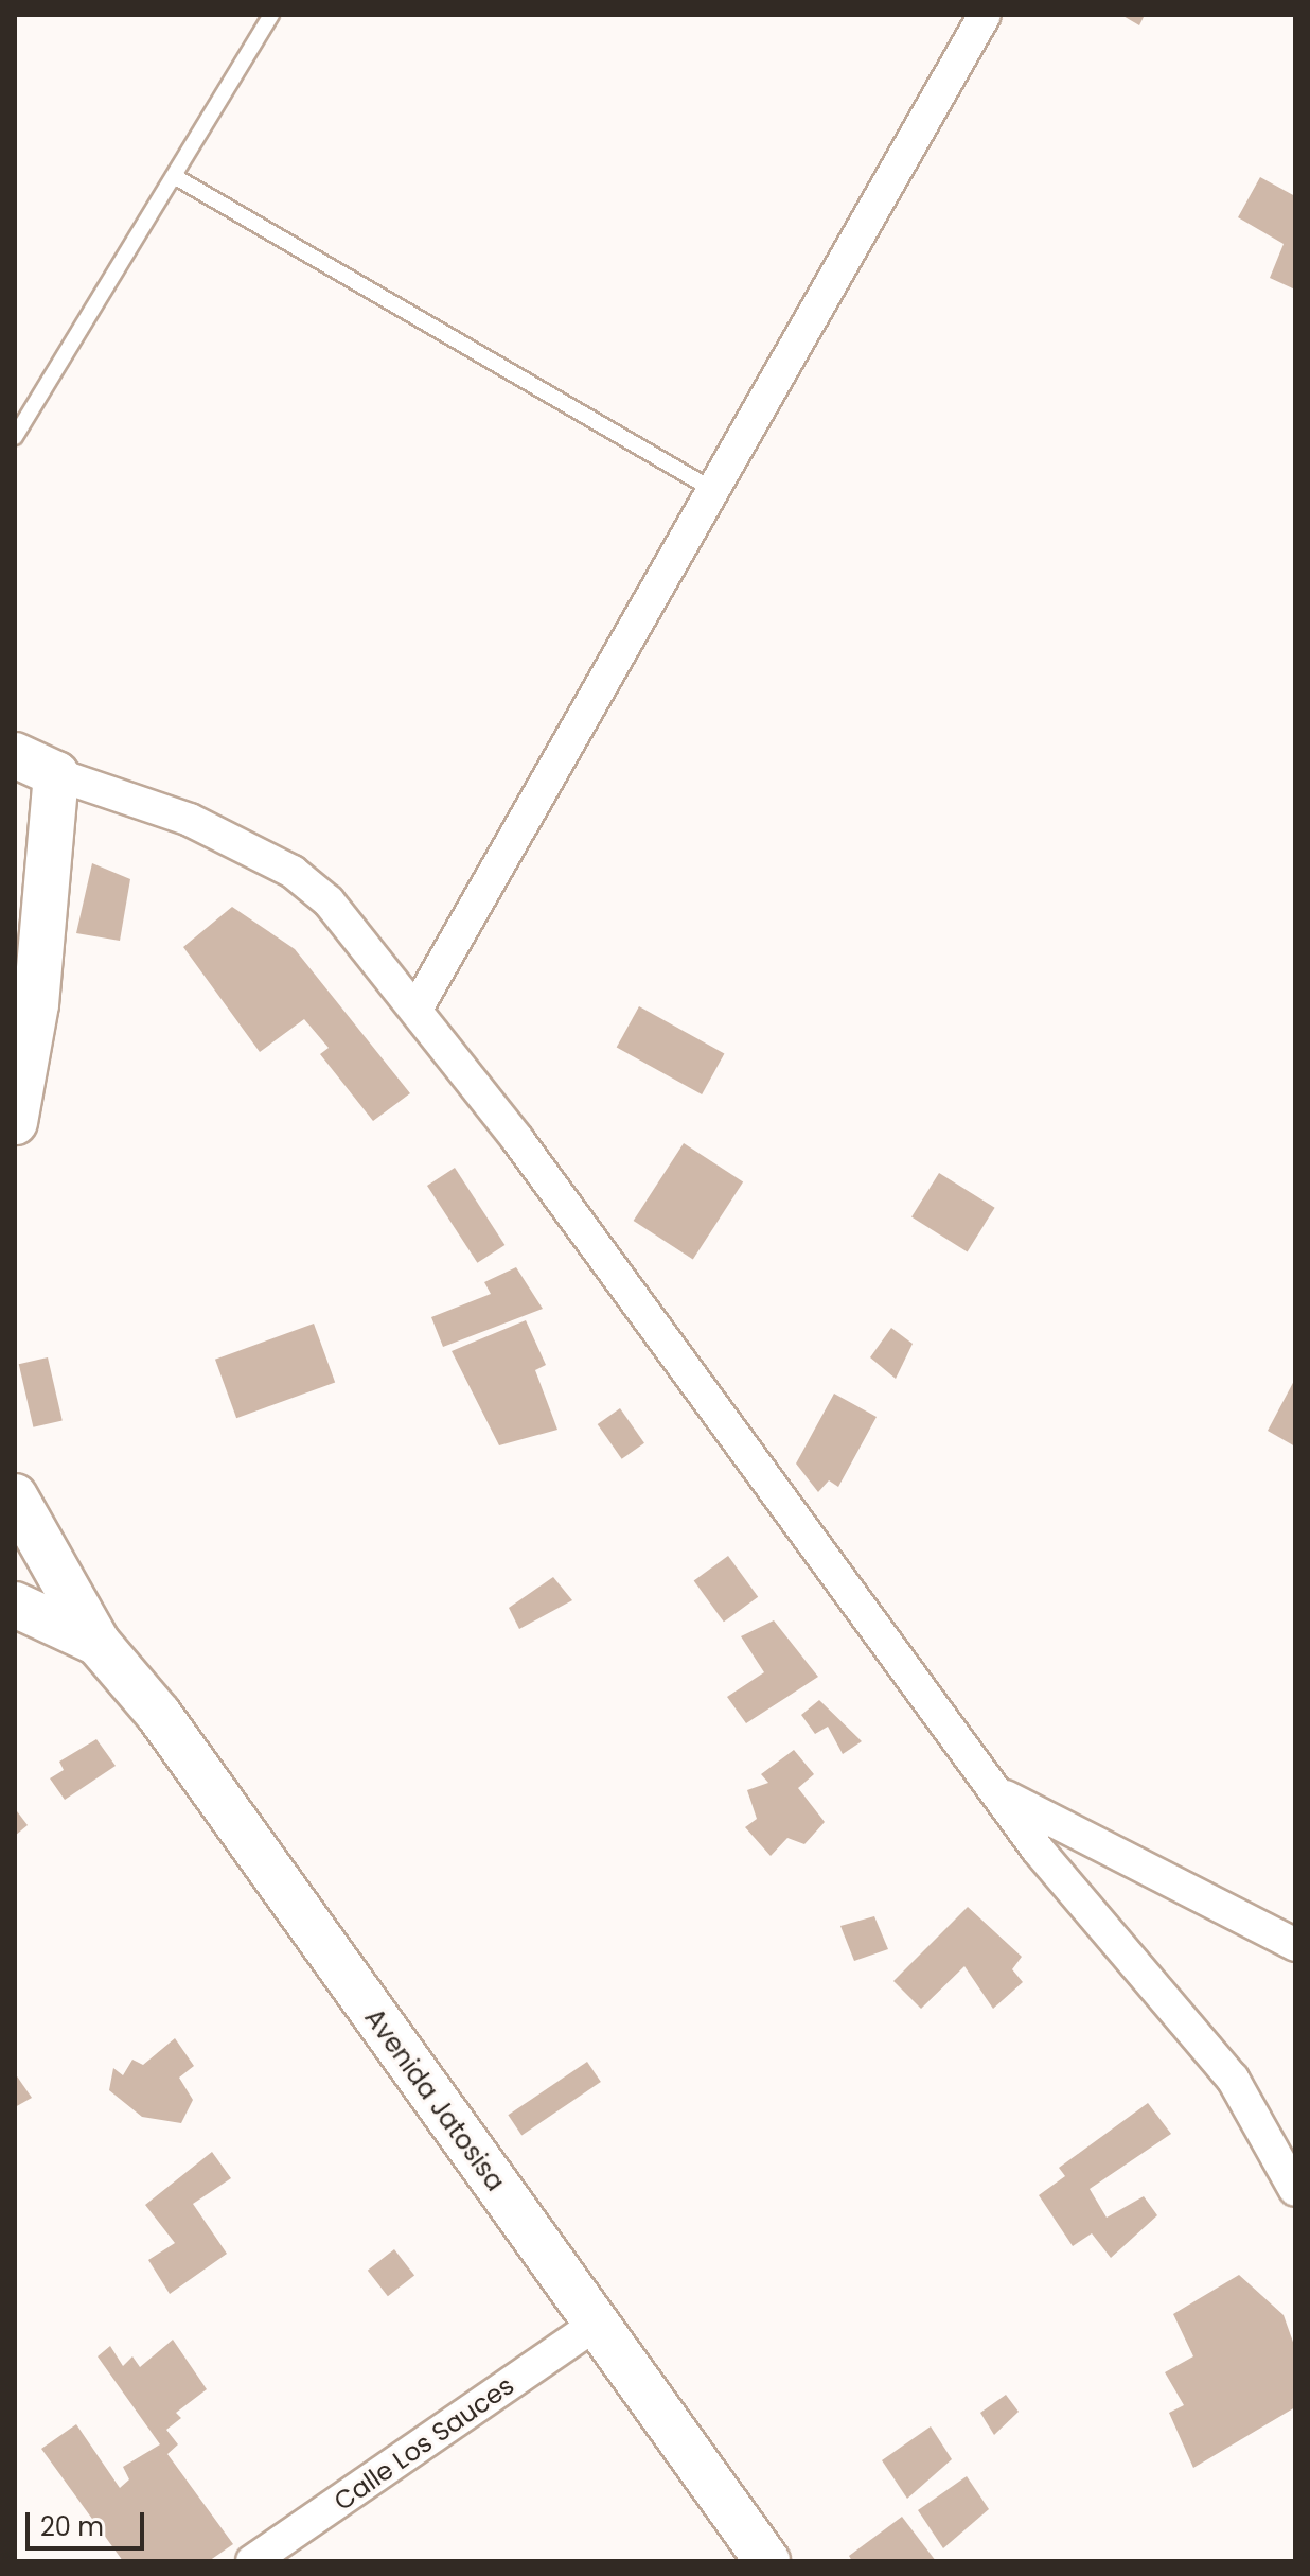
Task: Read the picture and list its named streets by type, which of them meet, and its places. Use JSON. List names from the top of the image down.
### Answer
{
  "streets": {
    "street": ["Avenida Jatosisa", "Calle Los Sauces"]
  },
  "crossings": [
    ["Avenida Jatosisa", "Calle Los Sauces"]
  ],
  "scale_bar": "20 m"
}
